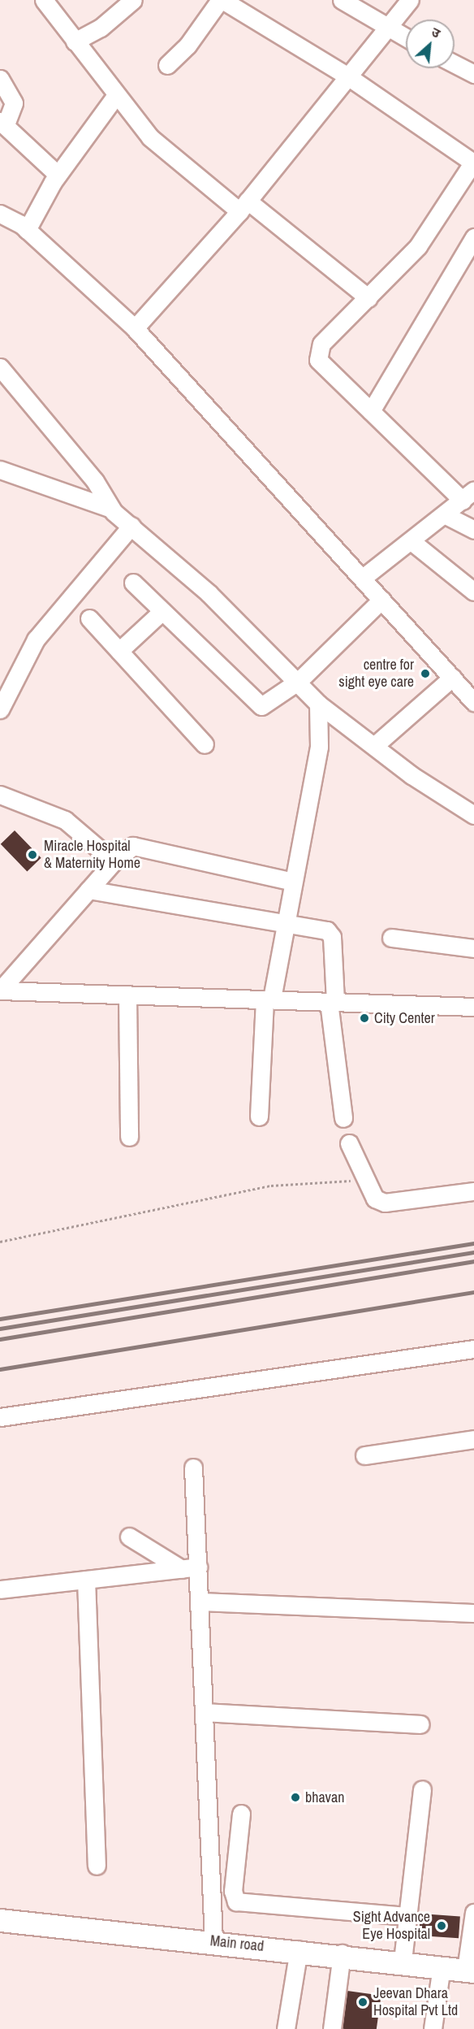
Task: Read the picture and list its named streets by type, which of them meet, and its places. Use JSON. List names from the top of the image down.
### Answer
{
  "streets": {
    "main road": ["Main road"]
  },
  "places": [
    "centre for sight eye care",
    "Miracle Hospital & Maternity Home",
    "City Center",
    "bhavan",
    "Sight Advance Eye Hospital",
    "Jeevan Dhara Hospital Pvt Ltd"
  ],
  "north": "top right"
}
